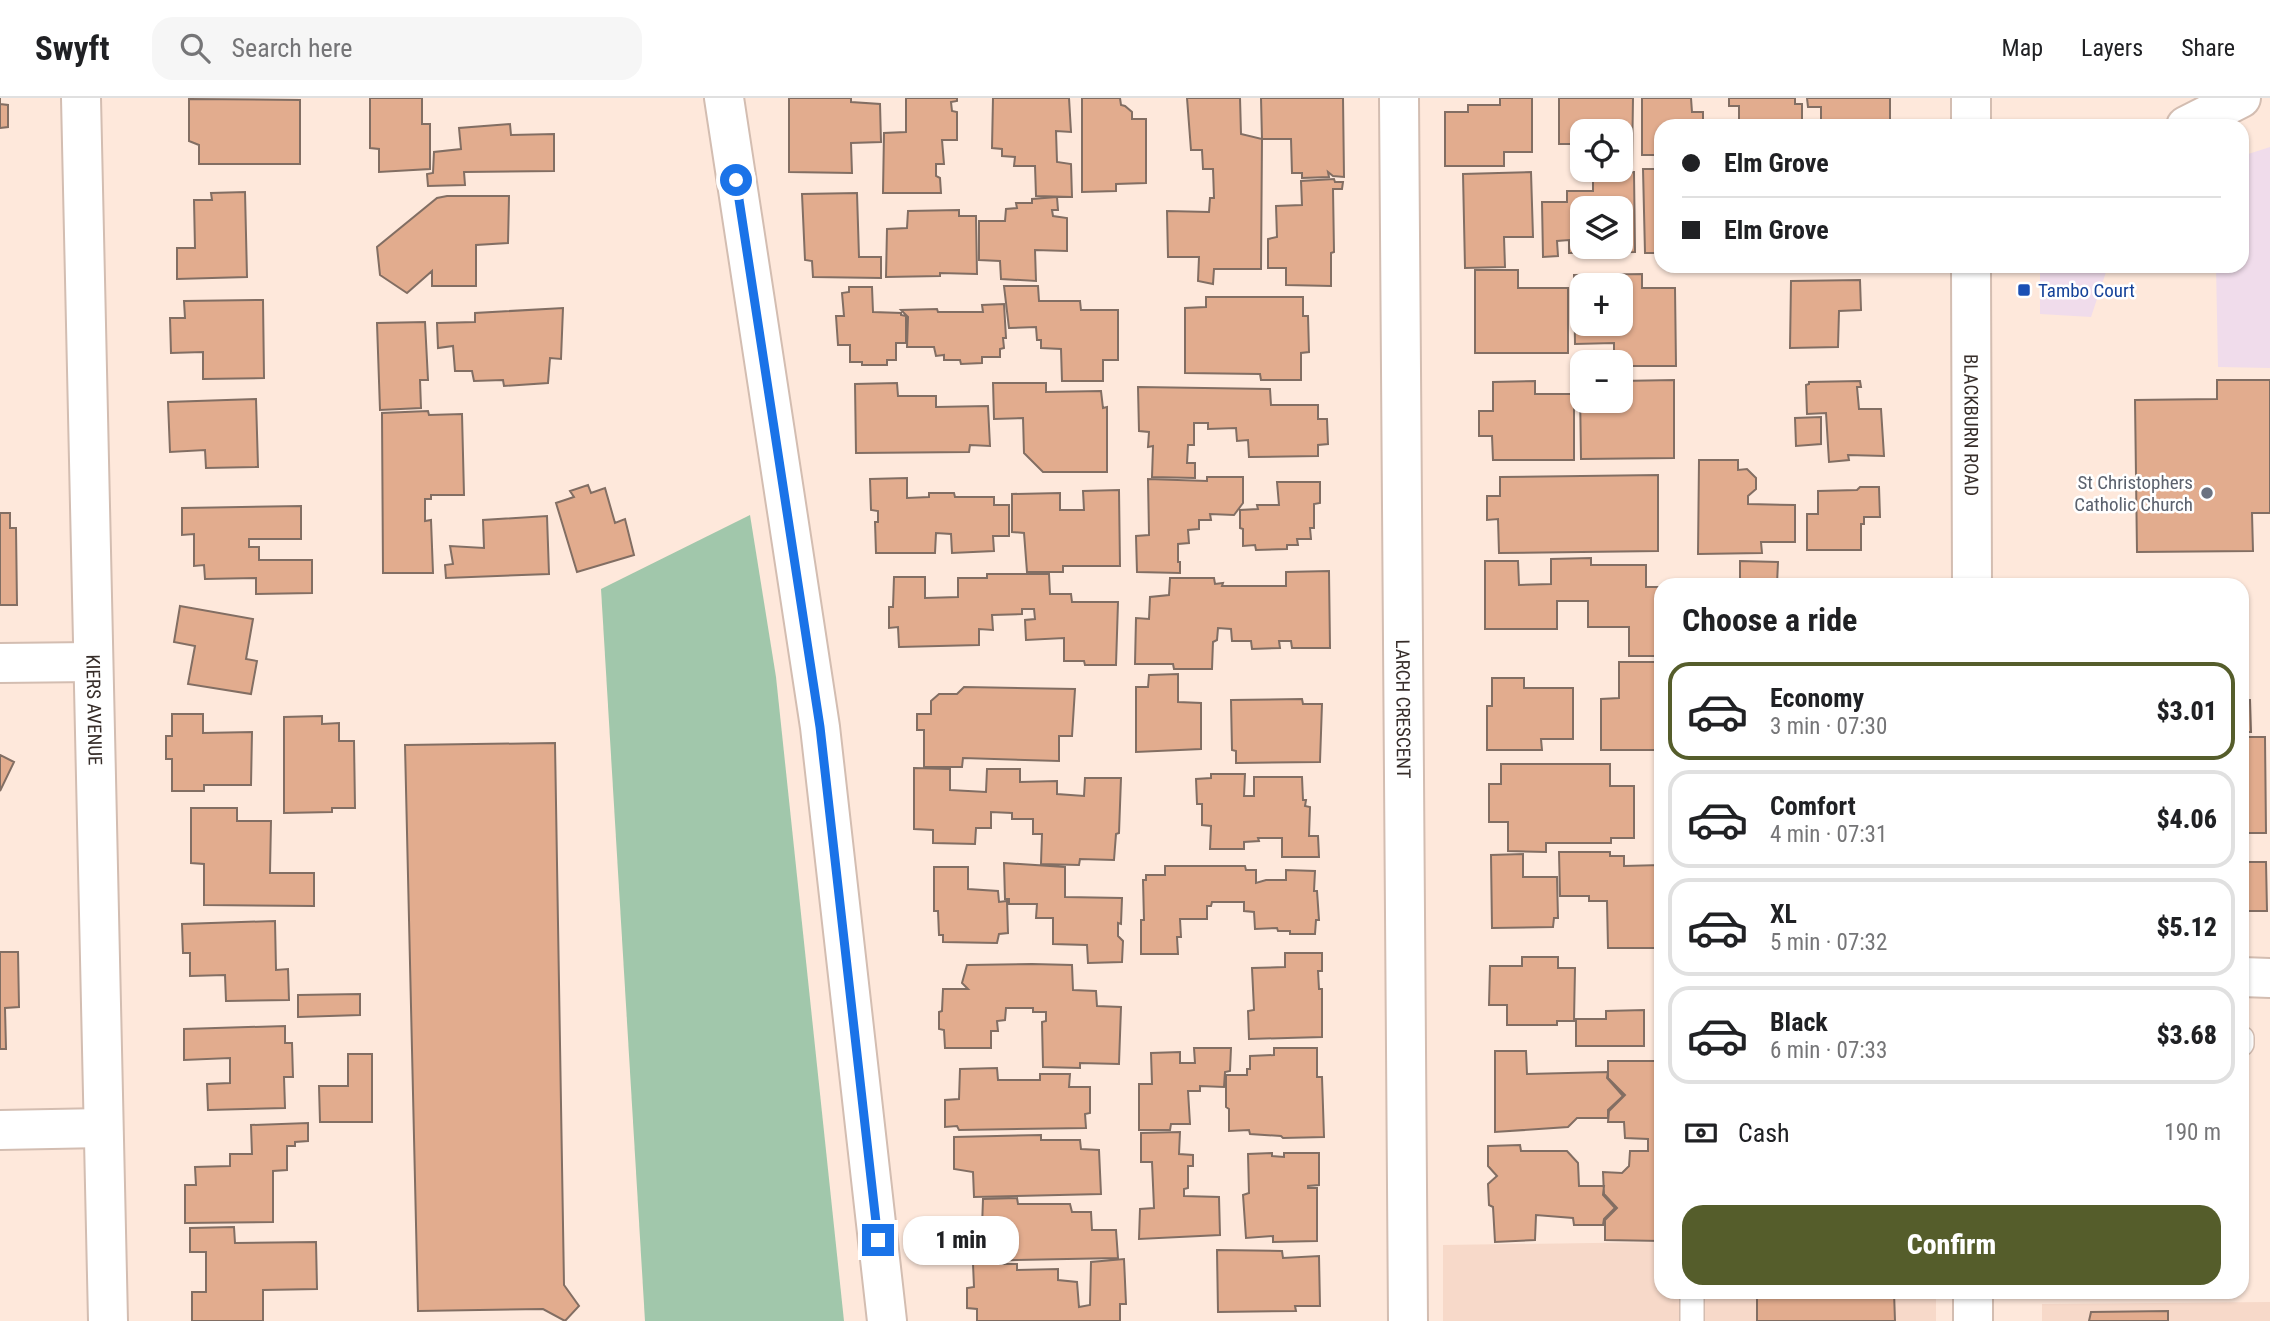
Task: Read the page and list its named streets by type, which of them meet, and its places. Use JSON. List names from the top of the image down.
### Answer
{
  "streets": {
    "street": ["BLACKBURN ROAD", "LARCH CRESCENT", "KIERS AVENUE"]
  },
  "places": {
    "transit": ["Tambo Court"],
    "other": ["St Christophers Catholic Church"]
  },
  "page": {
    "header": "Swyft",
    "search": "Search here",
    "nav": ["Map", "Layers", "Share"],
    "map_buttons": ["+", "−"],
    "banner": ["Elm Grove", "Elm Grove"],
    "heading": "Choose a ride",
    "list": [
      {
        "name": "Economy",
        "note": "3 min · 07:30",
        "value": "$3.01"
      },
      {
        "name": "Comfort",
        "note": "4 min · 07:31",
        "value": "$4.06"
      },
      {
        "name": "XL",
        "note": "5 min · 07:32",
        "value": "$5.12"
      },
      {
        "name": "Black",
        "note": "6 min · 07:33",
        "value": "$3.68"
      }
    ],
    "pay": ["Cash", "190 m"],
    "buttons": "Confirm",
    "bubble": "1 min"
  }
}
